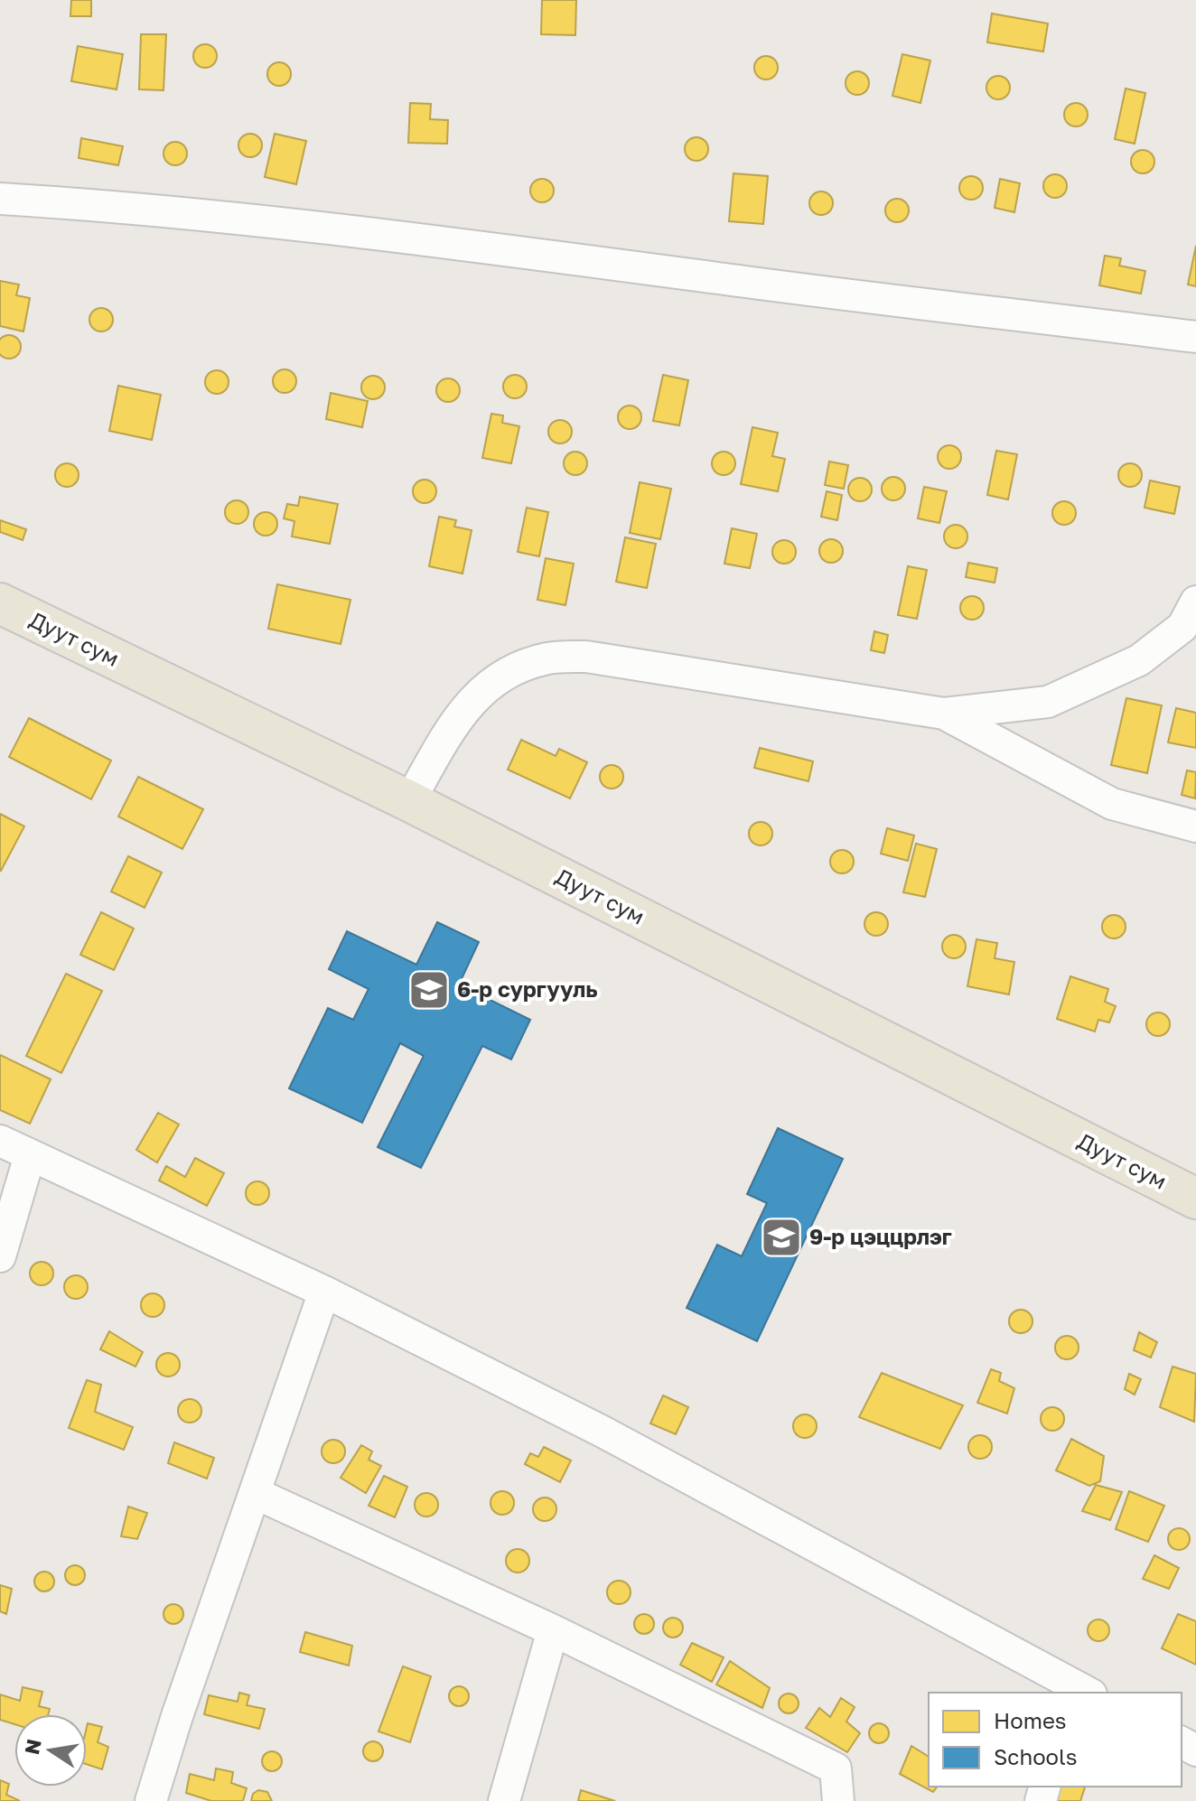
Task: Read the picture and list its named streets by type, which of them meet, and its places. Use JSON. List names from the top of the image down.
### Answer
{
  "streets": {
    "main road": ["Дуут сум"]
  },
  "places": {
    "school or university": ["6-р сургууль", "9-р цэццрлэг"]
  },
  "legend": ["Homes", "Schools"],
  "north": "left"
}
